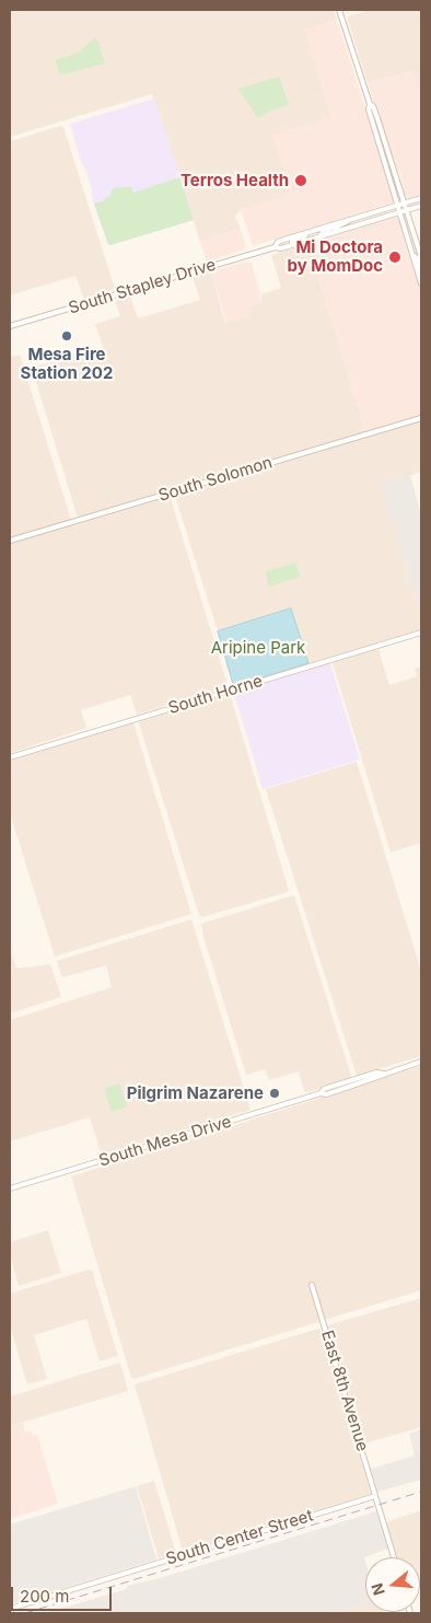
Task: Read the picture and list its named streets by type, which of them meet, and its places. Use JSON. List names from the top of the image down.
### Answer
{
  "streets": {
    "main road": [
      "South Stapley Drive",
      "South Solomon",
      "South Horne",
      "South Mesa Drive",
      "East 8th Avenue",
      "South Center Street"
    ]
  },
  "crossings": [
    ["East 8th Avenue", "South Center Street"]
  ],
  "parks": ["Aripine Park"],
  "places": [
    "Terros Health",
    "Mi Doctora by MomDoc",
    "Mesa Fire Station 202",
    "Pilgrim Nazarene"
  ],
  "scale_bar": "200 m",
  "north": "left"
}
